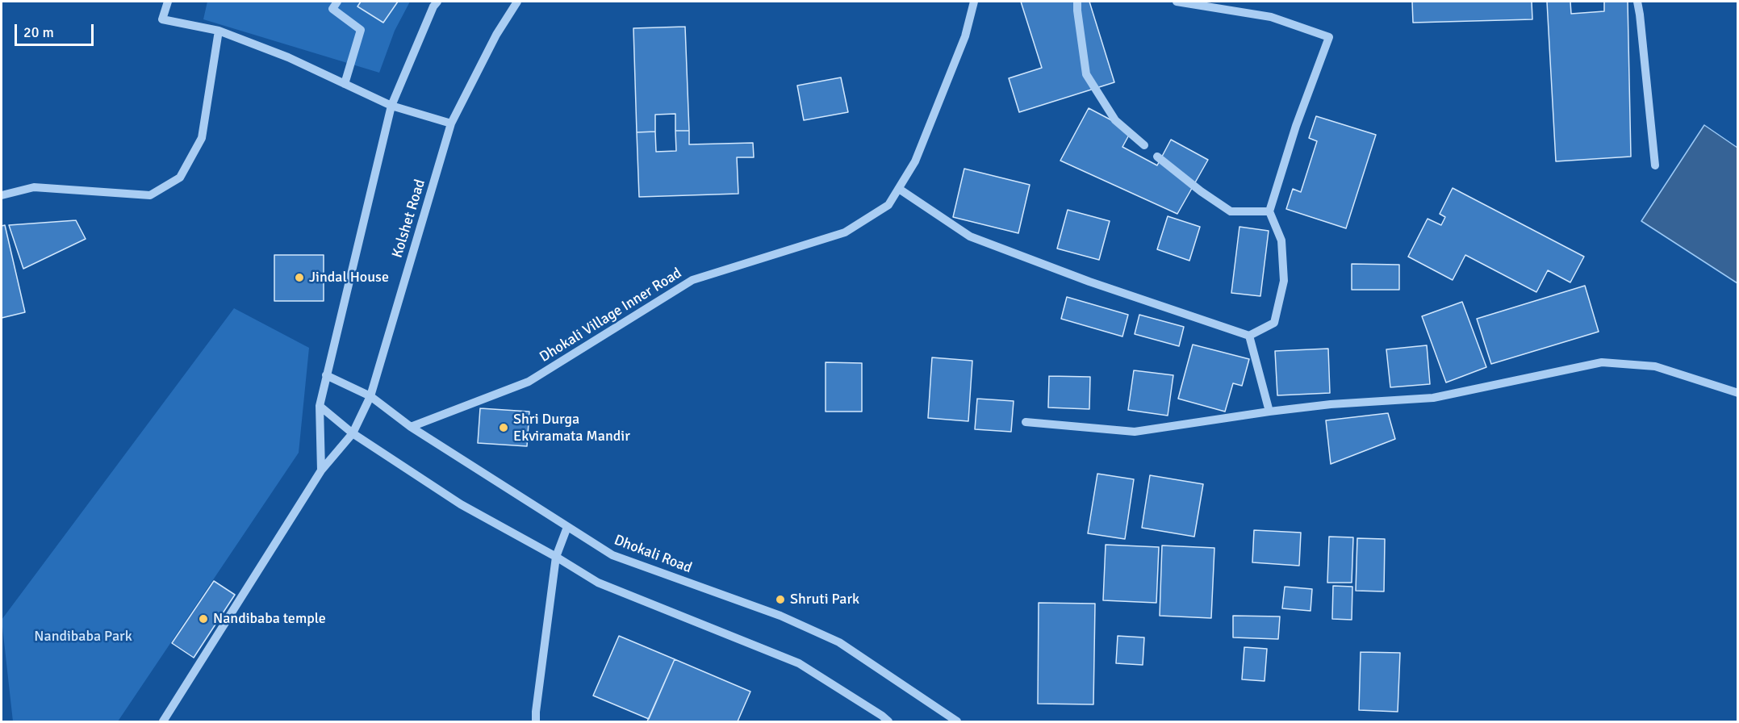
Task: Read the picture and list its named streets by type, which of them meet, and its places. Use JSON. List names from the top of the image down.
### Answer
{
  "streets": {
    "street": ["Kolshet Road", "Dhokali Village Inner Road", "Dhokali Road"]
  },
  "crossings": [
    ["Kolshet Road", "Dhokali Road"],
    ["Dhokali Village Inner Road", "Dhokali Road"]
  ],
  "parks": ["Nandibaba Park"],
  "places": [
    "Jindal House",
    "Shri Durga Ekviramata Mandir",
    "Shruti Park",
    "Nandibaba temple"
  ],
  "scale_bar": "20 m"
}
